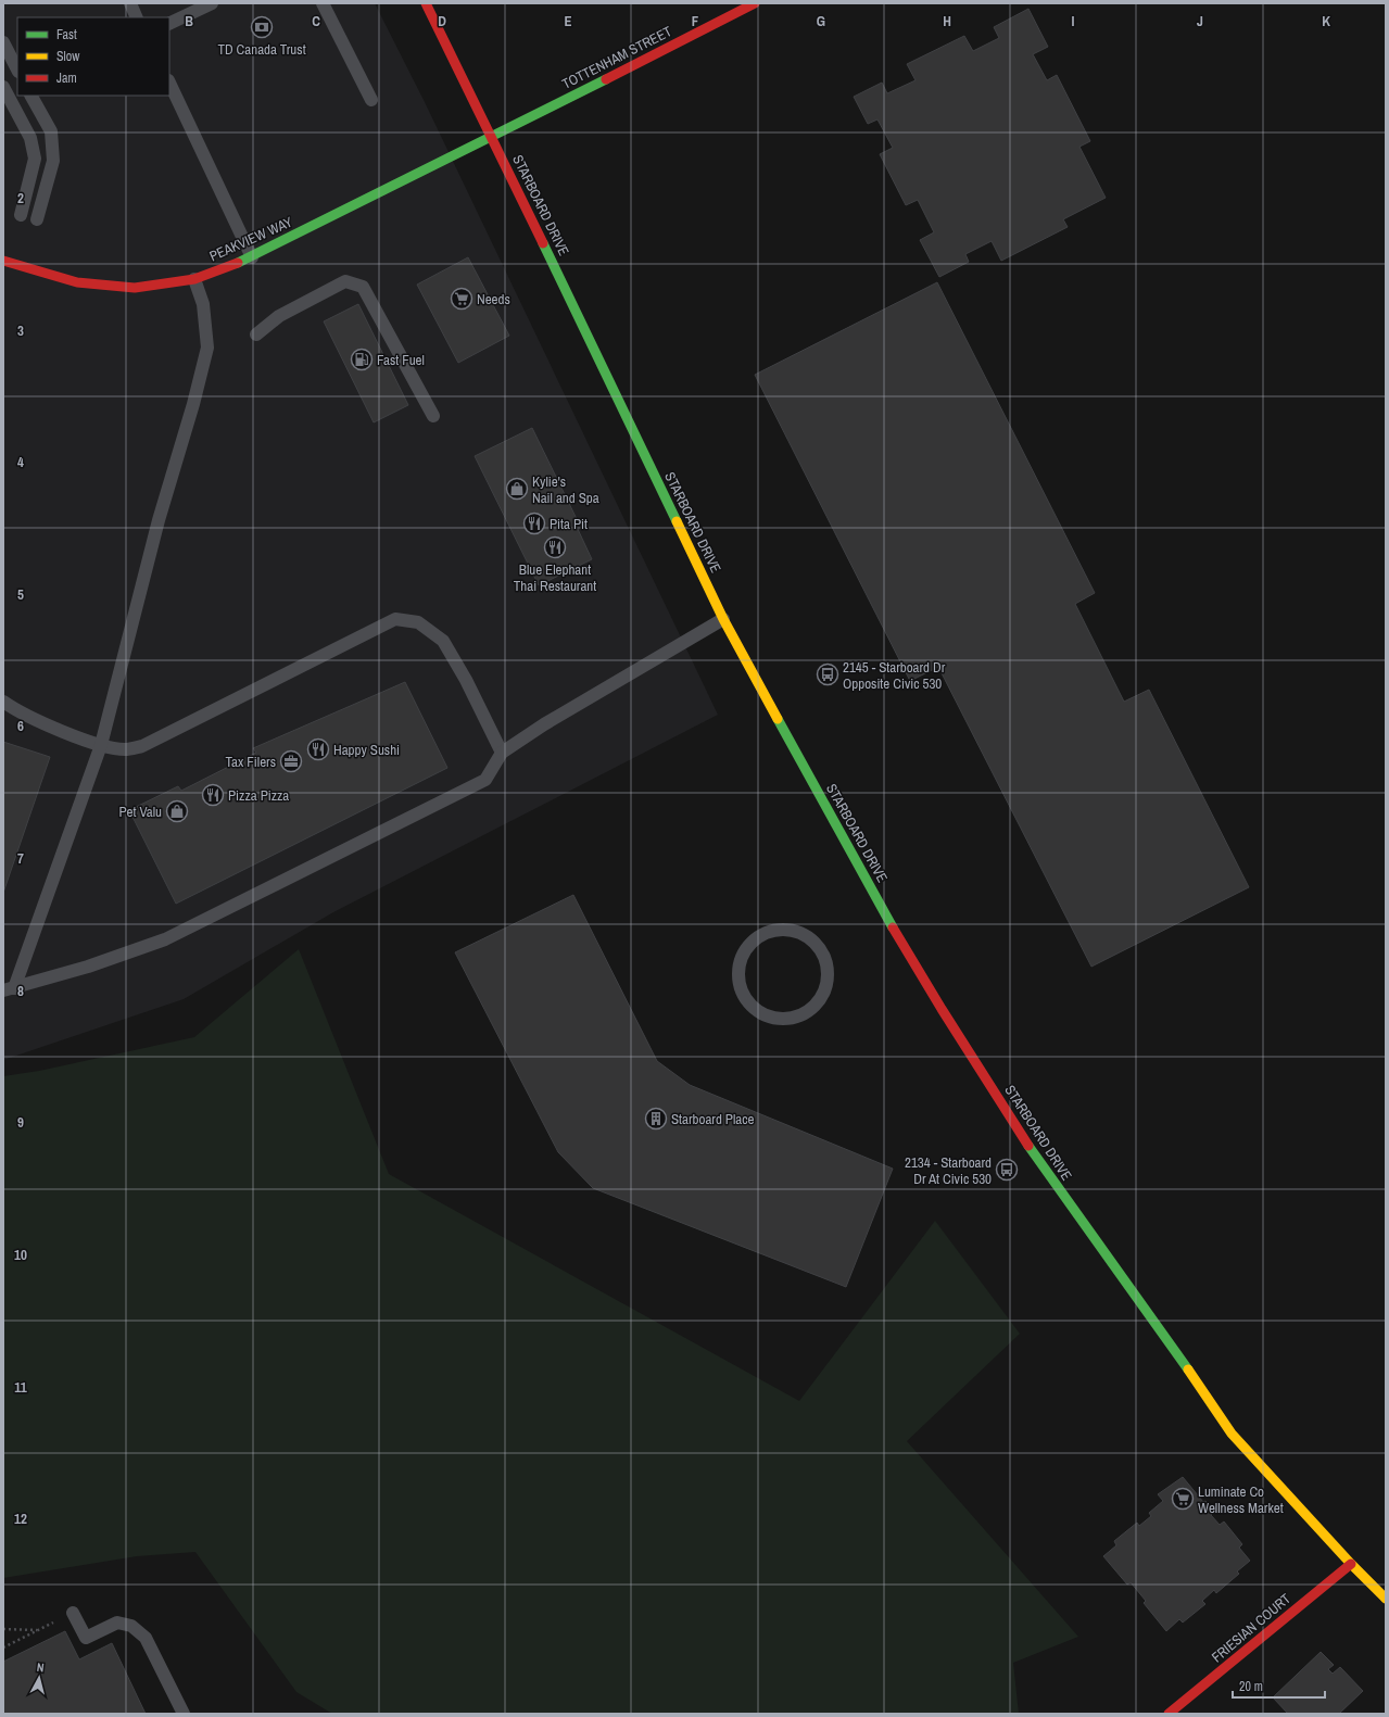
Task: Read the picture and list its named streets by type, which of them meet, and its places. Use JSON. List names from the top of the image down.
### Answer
{
  "streets": {
    "street": [
      "TOTTENHAM STREET",
      "STARBOARD DRIVE",
      "PEAKVIEW WAY",
      "FRIESIAN COURT"
    ]
  },
  "crossings": [
    ["TOTTENHAM STREET", "STARBOARD DRIVE"],
    ["TOTTENHAM STREET", "PEAKVIEW WAY"],
    ["STARBOARD DRIVE", "PEAKVIEW WAY"],
    ["STARBOARD DRIVE", "FRIESIAN COURT"]
  ],
  "places": {
    "bank": ["TD Canada Trust"],
    "supermarket": ["Needs", "Luminate Co Wellness Market"],
    "fuel station": ["Fast Fuel"],
    "shop": ["Kylie's Nail and Spa", "Pet Valu"],
    "restaurant": [
      "Pita Pit",
      "Blue Elephant Thai Restaurant",
      "Happy Sushi",
      "Pizza Pizza"
    ],
    "bus stop": ["2145 - Starboard Dr Opposite Civic 530", "2134 - Starboard Dr At Civic 530"],
    "office": ["Tax Filers"],
    "building": ["Starboard Place"]
  },
  "legend": ["Fast", "Slow", "Jam"],
  "scale_bar": "20 m",
  "north": "top",
  "grid": {
    "columns": [
      "B",
      "C",
      "D",
      "E",
      "F",
      "G",
      "H",
      "I",
      "J",
      "K"
    ],
    "rows": [
      "2",
      "3",
      "4",
      "5",
      "6",
      "7",
      "8",
      "9",
      "10",
      "11",
      "12"
    ]
  }
}
